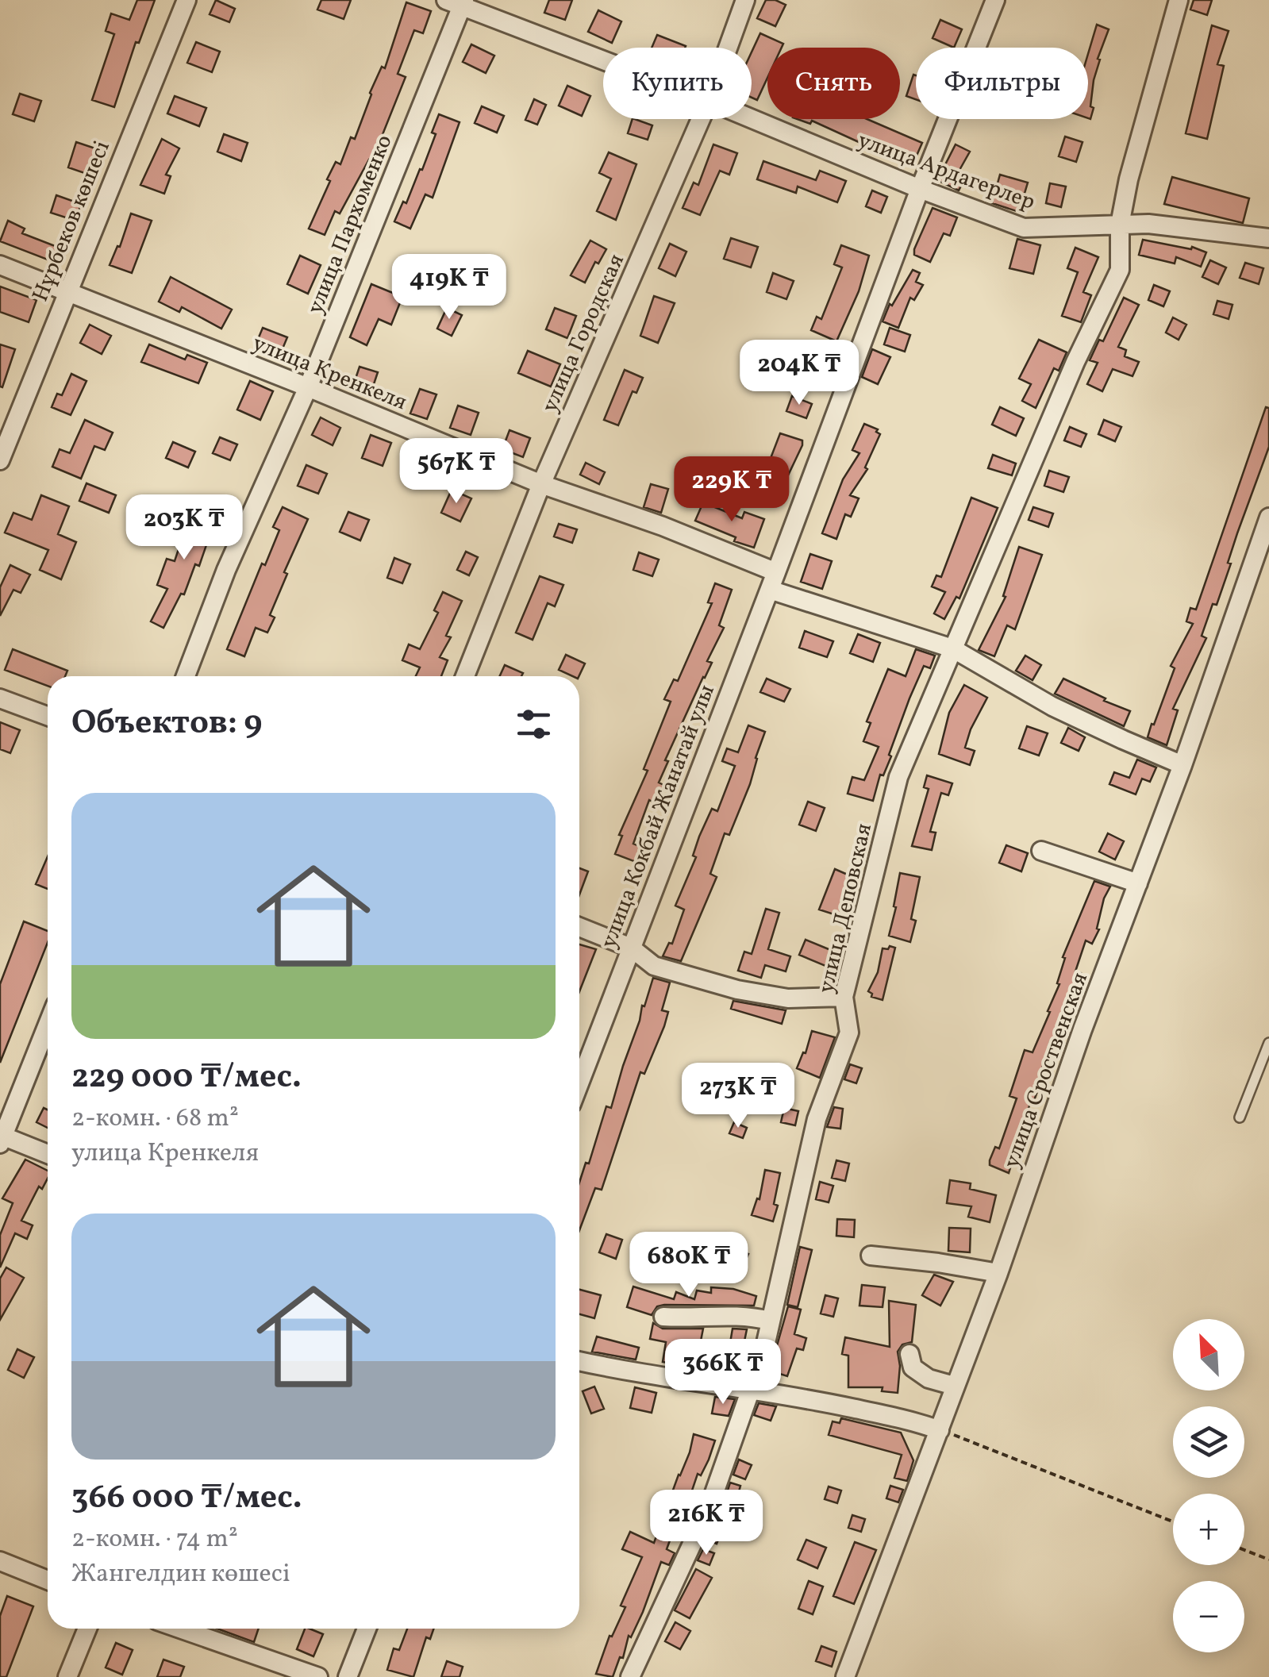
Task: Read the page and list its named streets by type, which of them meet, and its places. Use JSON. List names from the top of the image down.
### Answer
{
  "streets": {
    "street": [
      "улица Ардагерлер",
      "Нұрбеков көшесі",
      "улица Пархоменко",
      "улица Городская",
      "улица Кренкеля",
      "улица Кокбай Жанатай улы",
      "улица Деповская",
      "улица Сроственская"
    ]
  },
  "crossings": [
    ["улица Ардагерлер", "улица Пархоменко"],
    ["улица Ардагерлер", "улица Кокбай Жанатай улы"],
    ["улица Ардагерлер", "улица Деповская"],
    ["Нұрбеков көшесі", "улица Кренкеля"],
    ["улица Пархоменко", "улица Кренкеля"],
    ["улица Городская", "улица Кренкеля"],
    ["улица Кренкеля", "улица Кокбай Жанатай улы"]
  ],
  "north": "top left",
  "page": {
    "chip": ["Купить", "Снять", "Фильтры"],
    "price": [
      "419K ₸",
      "204K ₸",
      "567K ₸",
      "229K ₸",
      "203K ₸",
      "273K ₸",
      "680K ₸",
      "366K ₸",
      "216K ₸"
    ],
    "heading": "Объектов: 9",
    "list": [
      {
        "name": "229 000 ₸/мес.",
        "note": "2-комн. · 68 m² · улица Кренкеля"
      },
      {
        "name": "366 000 ₸/мес.",
        "note": "2-комн. · 74 m² · Жангелдин көшесі"
      }
    ],
    "map_buttons": ["+", "−"]
  }
}
